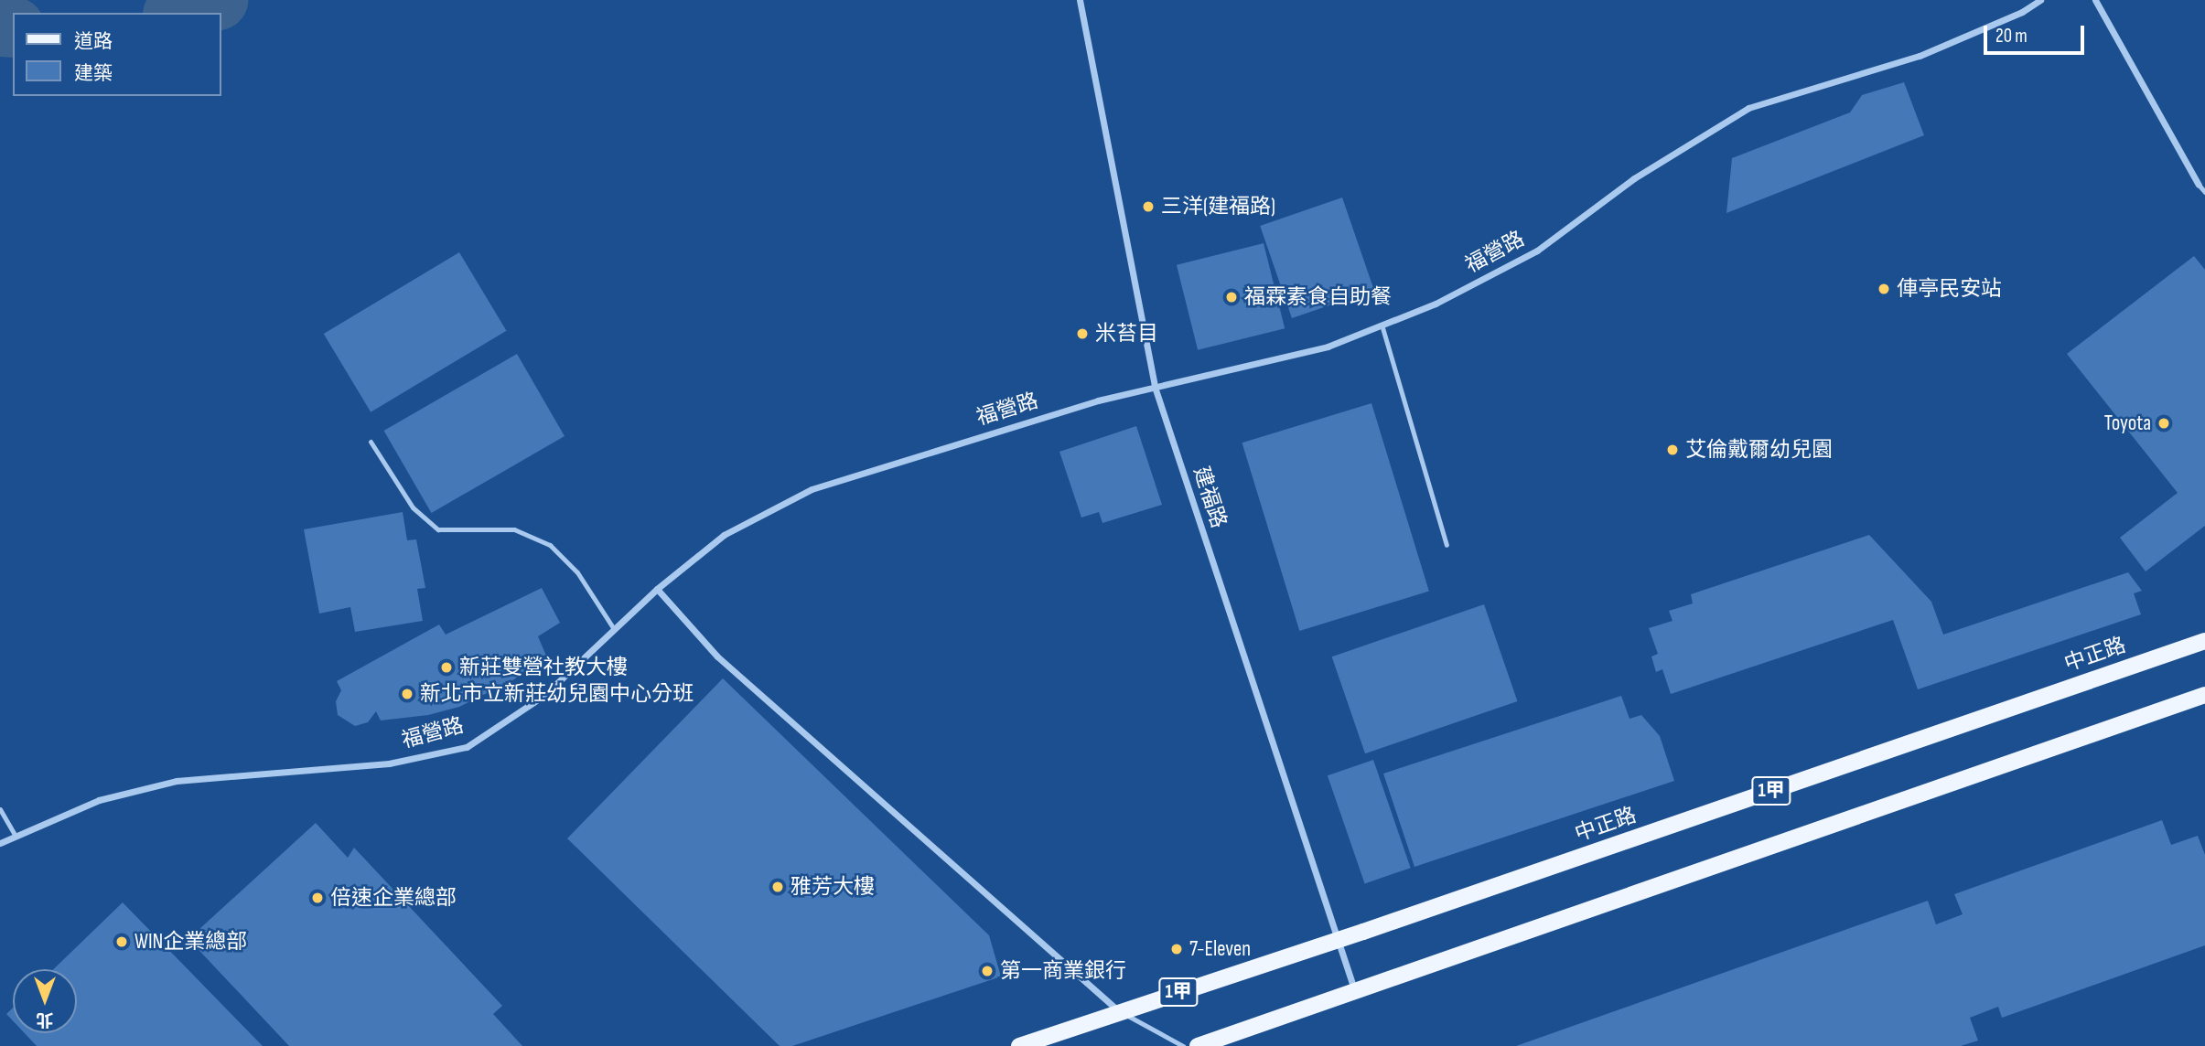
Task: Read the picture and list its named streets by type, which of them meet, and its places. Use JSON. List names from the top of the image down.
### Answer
{
  "streets": {
    "main road": ["中正路", "1甲"],
    "street": ["福營路", "建福路"]
  },
  "crossings": [
    ["福營路", "建福路"],
    ["建福路", "中正路"],
    ["建福路", "1甲"]
  ],
  "places": [
    "三洋(建福路)",
    "俥亭民安站",
    "福霖素食自助餐",
    "米苔目",
    "Toyota",
    "艾倫戴爾幼兒園",
    "新莊雙營社教大樓",
    "新北市立新莊幼兒園中心分班",
    "雅芳大樓",
    "倍速企業總部",
    "WIN企業總部",
    "7-Eleven",
    "第一商業銀行"
  ],
  "legend": ["道路", "建築"],
  "scale_bar": "20 m",
  "north": "bottom"
}
